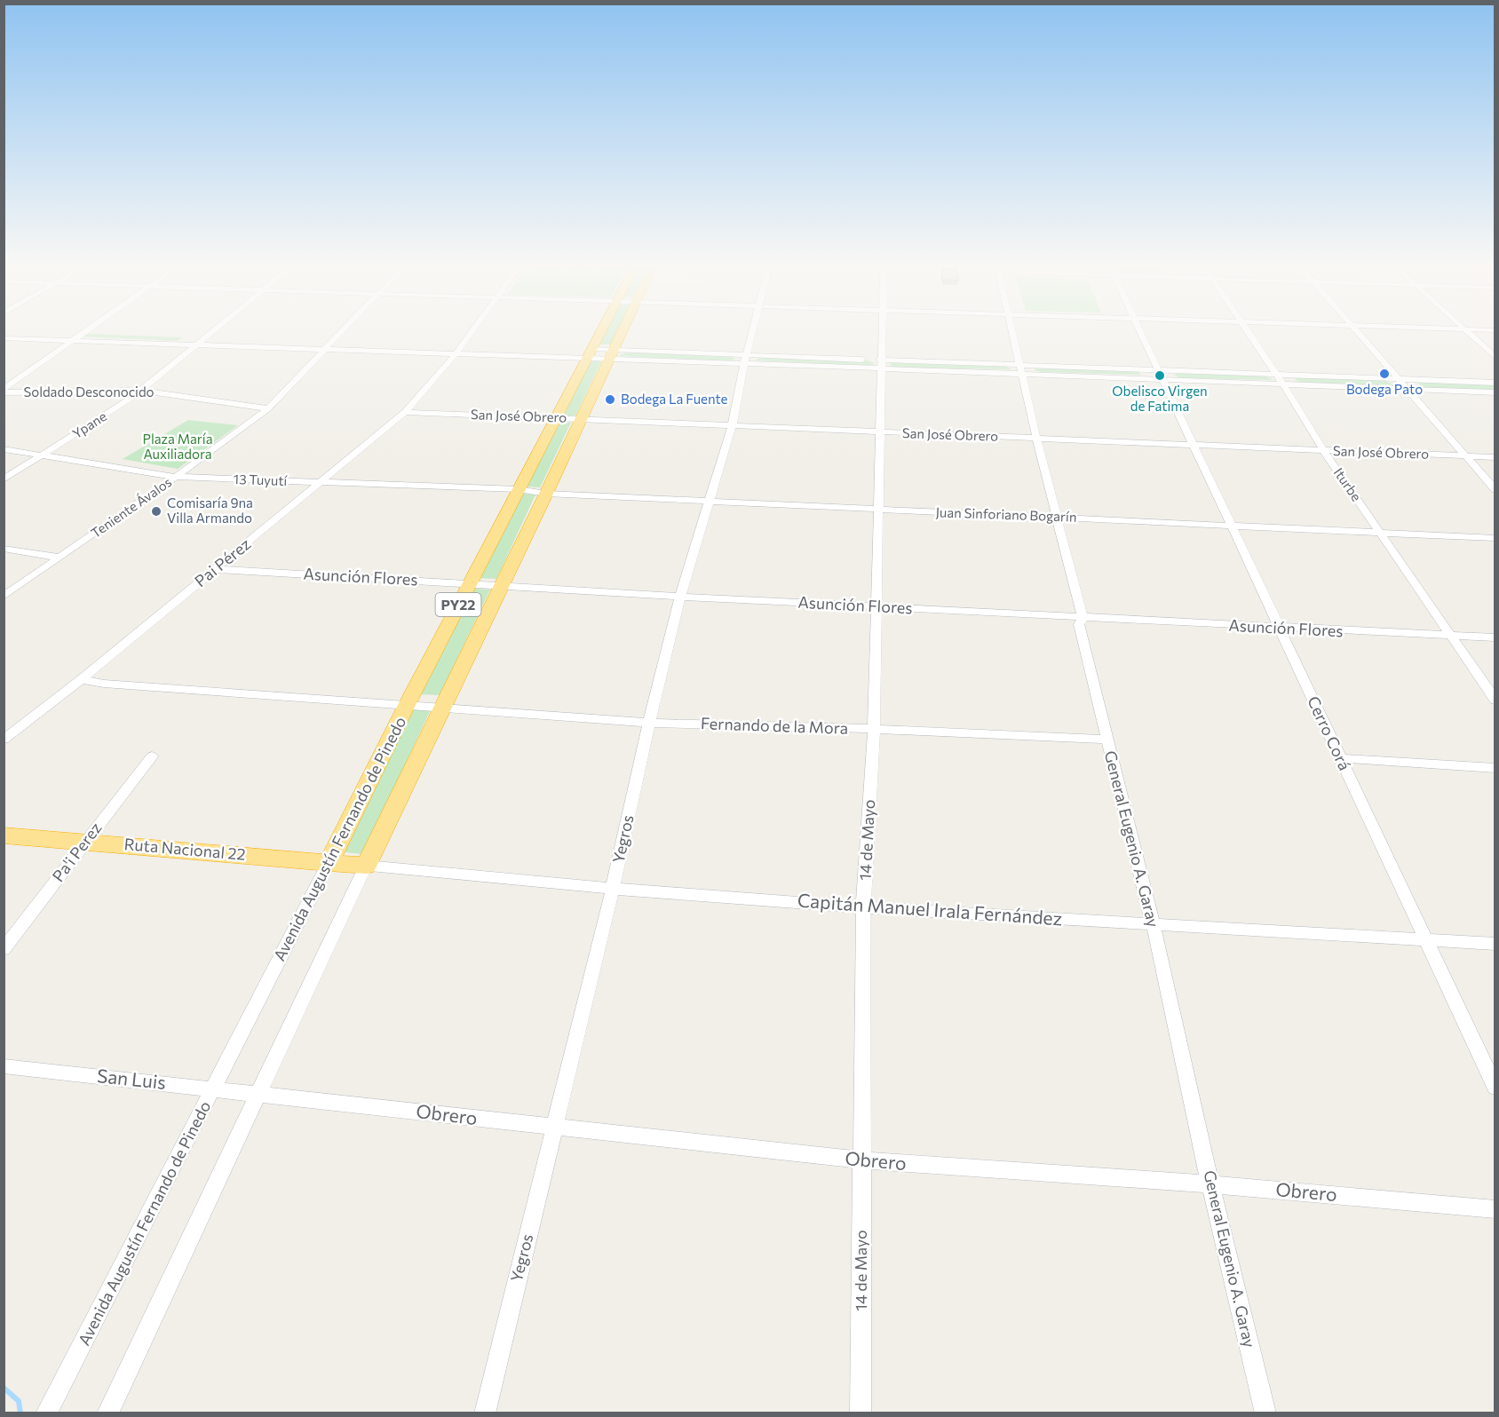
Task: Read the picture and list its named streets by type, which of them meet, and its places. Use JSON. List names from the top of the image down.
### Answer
{
  "streets": {
    "highway": ["PY22", "Avenida Augustín Fernando de Pinedo", "Ruta Nacional 22"],
    "street": [
      "Soldado Desconocido",
      "San José Obrero",
      "Ypane",
      "13 Tuyutí",
      "Iturbe",
      "Teniente Ávalos",
      "Juan Sinforiano Bogarín",
      "Pai Pérez",
      "Asunción Flores",
      "Fernando de la Mora",
      "Cerro Corá",
      "Yegros",
      "General Eugenio A. Garay",
      "14 de Mayo",
      "Pa'i Perez",
      "Capitán Manuel Irala Fernández",
      "San Luis",
      "Obrero"
    ]
  },
  "crossings": [
    ["Soldado Desconocido", "Ypane"],
    ["Soldado Desconocido", "Teniente Ávalos"],
    ["San José Obrero", "Iturbe"],
    ["San José Obrero", "Pai Pérez"],
    ["San José Obrero", "Cerro Corá"],
    ["San José Obrero", "Avenida Augustín Fernando de Pinedo"],
    ["San José Obrero", "Yegros"],
    ["San José Obrero", "General Eugenio A. Garay"],
    ["San José Obrero", "14 de Mayo"],
    ["Ypane", "13 Tuyutí"],
    ["13 Tuyutí", "Teniente Ávalos"],
    ["13 Tuyutí", "Juan Sinforiano Bogarín"],
    ["13 Tuyutí", "Pai Pérez"],
    ["13 Tuyutí", "Avenida Augustín Fernando de Pinedo"],
    ["Iturbe", "Juan Sinforiano Bogarín"],
    ["Iturbe", "Asunción Flores"],
    ["Juan Sinforiano Bogarín", "Cerro Corá"],
    ["Juan Sinforiano Bogarín", "Avenida Augustín Fernando de Pinedo"],
    ["Juan Sinforiano Bogarín", "Yegros"],
    ["Juan Sinforiano Bogarín", "General Eugenio A. Garay"],
    ["Juan Sinforiano Bogarín", "14 de Mayo"],
    ["Pai Pérez", "Asunción Flores"],
    ["Pai Pérez", "Fernando de la Mora"],
    ["Asunción Flores", "Cerro Corá"],
    ["Asunción Flores", "Avenida Augustín Fernando de Pinedo"],
    ["Asunción Flores", "Yegros"],
    ["Asunción Flores", "General Eugenio A. Garay"],
    ["Asunción Flores", "14 de Mayo"],
    ["Fernando de la Mora", "Avenida Augustín Fernando de Pinedo"],
    ["Fernando de la Mora", "Yegros"],
    ["Fernando de la Mora", "General Eugenio A. Garay"],
    ["Fernando de la Mora", "14 de Mayo"],
    ["Cerro Corá", "Capitán Manuel Irala Fernández"],
    ["Avenida Augustín Fernando de Pinedo", "Ruta Nacional 22"],
    ["Avenida Augustín Fernando de Pinedo", "Capitán Manuel Irala Fernández"],
    ["Avenida Augustín Fernando de Pinedo", "San Luis"],
    ["Avenida Augustín Fernando de Pinedo", "Obrero"],
    ["Yegros", "Capitán Manuel Irala Fernández"],
    ["Yegros", "Obrero"],
    ["General Eugenio A. Garay", "Capitán Manuel Irala Fernández"],
    ["General Eugenio A. Garay", "Obrero"],
    ["14 de Mayo", "Capitán Manuel Irala Fernández"],
    ["14 de Mayo", "Obrero"],
    ["Ruta Nacional 22", "Pa'i Perez"],
    ["Ruta Nacional 22", "Capitán Manuel Irala Fernández"],
    ["San Luis", "Obrero"]
  ],
  "parks": ["Plaza María Auxiliadora"],
  "places": [
    "Bodega Pato",
    "Obelisco Virgen de Fatima",
    "Bodega La Fuente",
    "Comisaría 9na Villa Armando"
  ]
}
